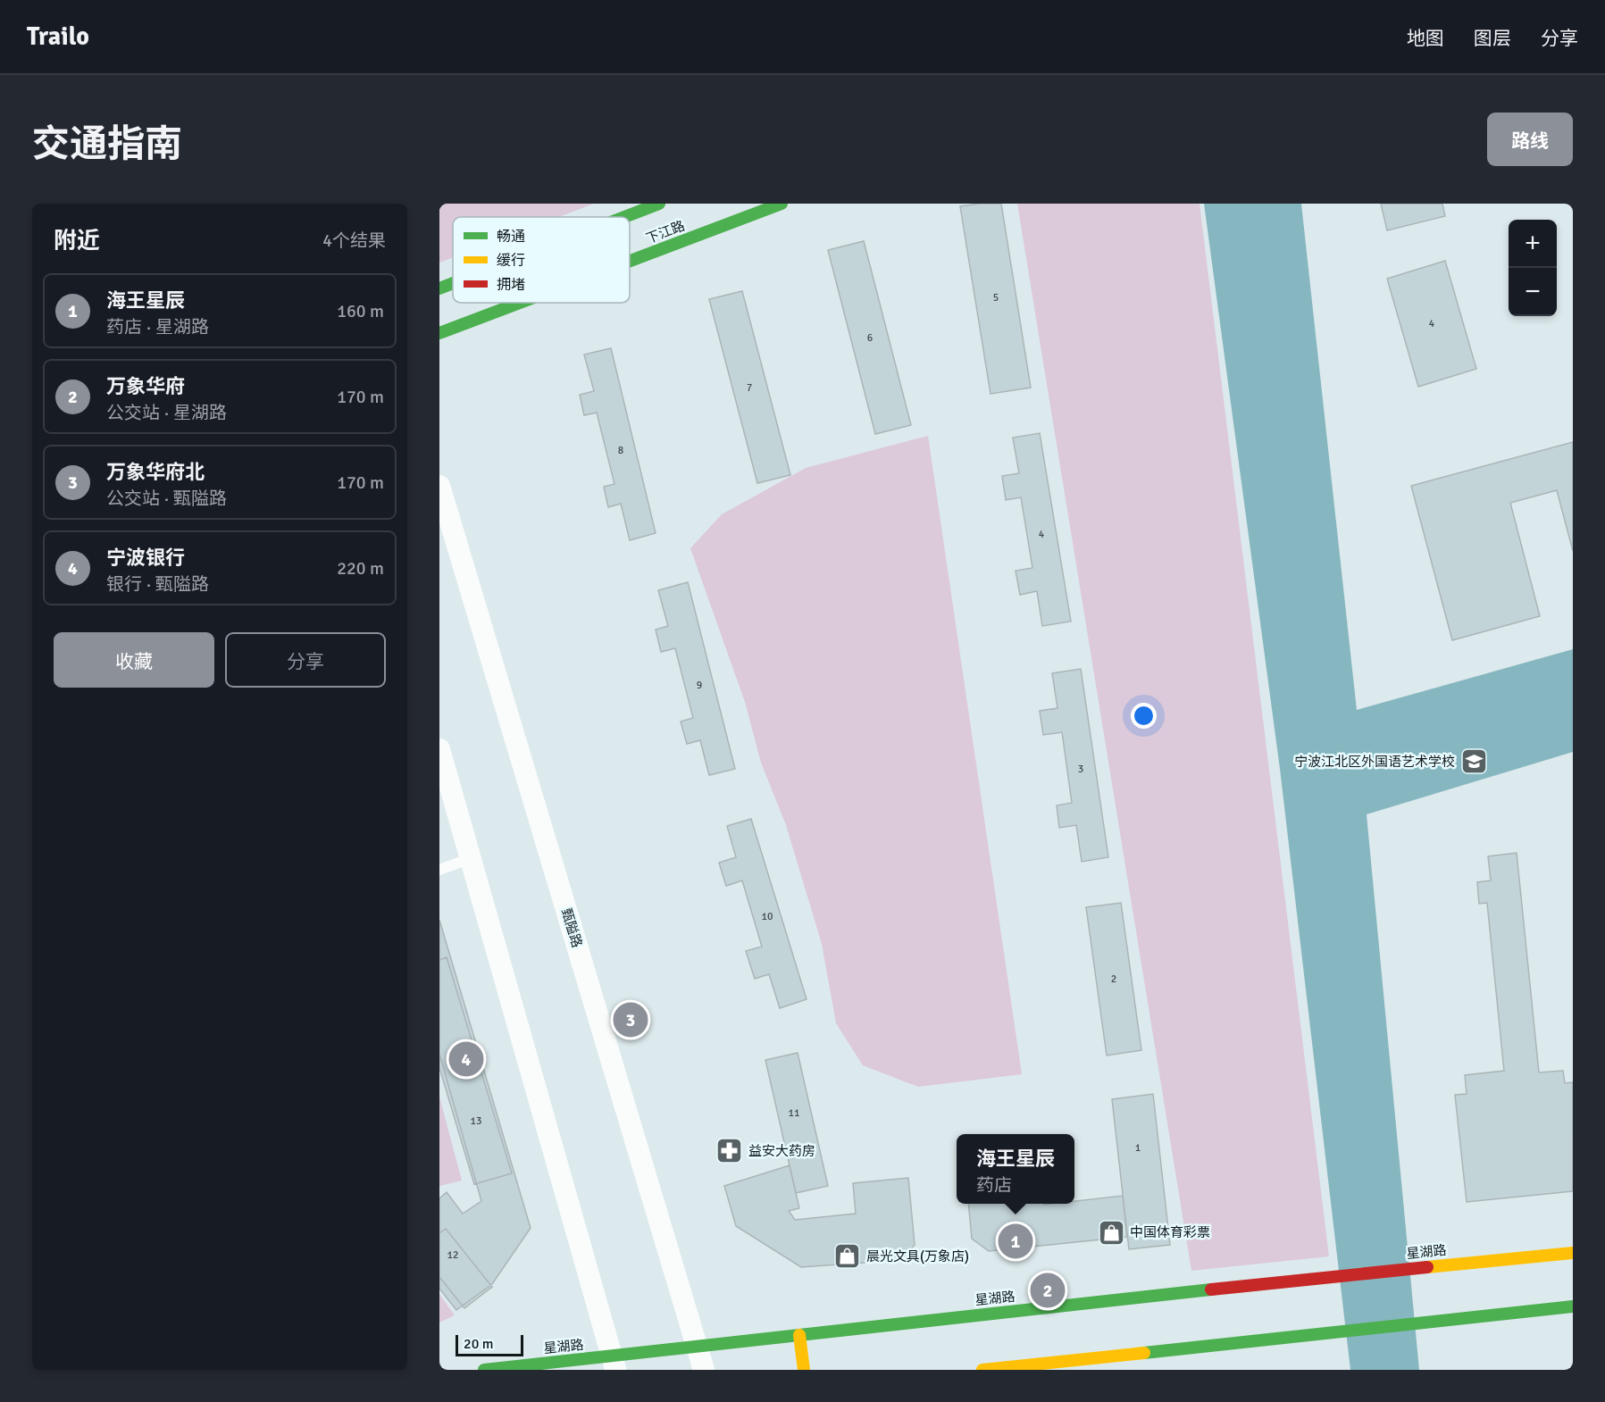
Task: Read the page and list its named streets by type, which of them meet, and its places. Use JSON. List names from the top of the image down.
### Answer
{
  "streets": {
    "street": ["下江路", "甄隘路", "星湖路"]
  },
  "crossings": [
    ["甄隘路", "星湖路"]
  ],
  "places": {
    "school or university": ["宁波江北区外国语艺术学校"],
    "pharmacy": ["益安大药房"],
    "shop": ["中国体育彩票", "晨光文具(万象店)"]
  },
  "house_numbers": [
    "5",
    "4",
    "6",
    "7",
    "8",
    "4",
    "9",
    "3",
    "10",
    "2",
    "11",
    "13",
    "1",
    "12"
  ],
  "legend": ["畅通", "缓行", "拥堵"],
  "scale_bar": "20 m",
  "page": {
    "header": "Trailo",
    "nav": ["地图", "图层", "分享"],
    "title": "交通指南",
    "buttons": [
      "路线",
      ["收藏", "分享"]
    ],
    "heading": ["附近", "4个结果"],
    "map_buttons": ["+", "−"],
    "list": [
      {
        "mark": "1",
        "name": "海王星辰",
        "note": "药店 · 星湖路",
        "value": "160 m"
      },
      {
        "mark": "2",
        "name": "万象华府",
        "note": "公交站 · 星湖路",
        "value": "170 m"
      },
      {
        "mark": "3",
        "name": "万象华府北",
        "note": "公交站 · 甄隘路",
        "value": "170 m"
      },
      {
        "mark": "4",
        "name": "宁波银行",
        "note": "银行 · 甄隘路",
        "value": "220 m"
      }
    ],
    "pins": [
      "3",
      "4",
      "1",
      "2"
    ],
    "popup": ["海王星辰", "药店"],
    "scale": "20 m"
  }
}
